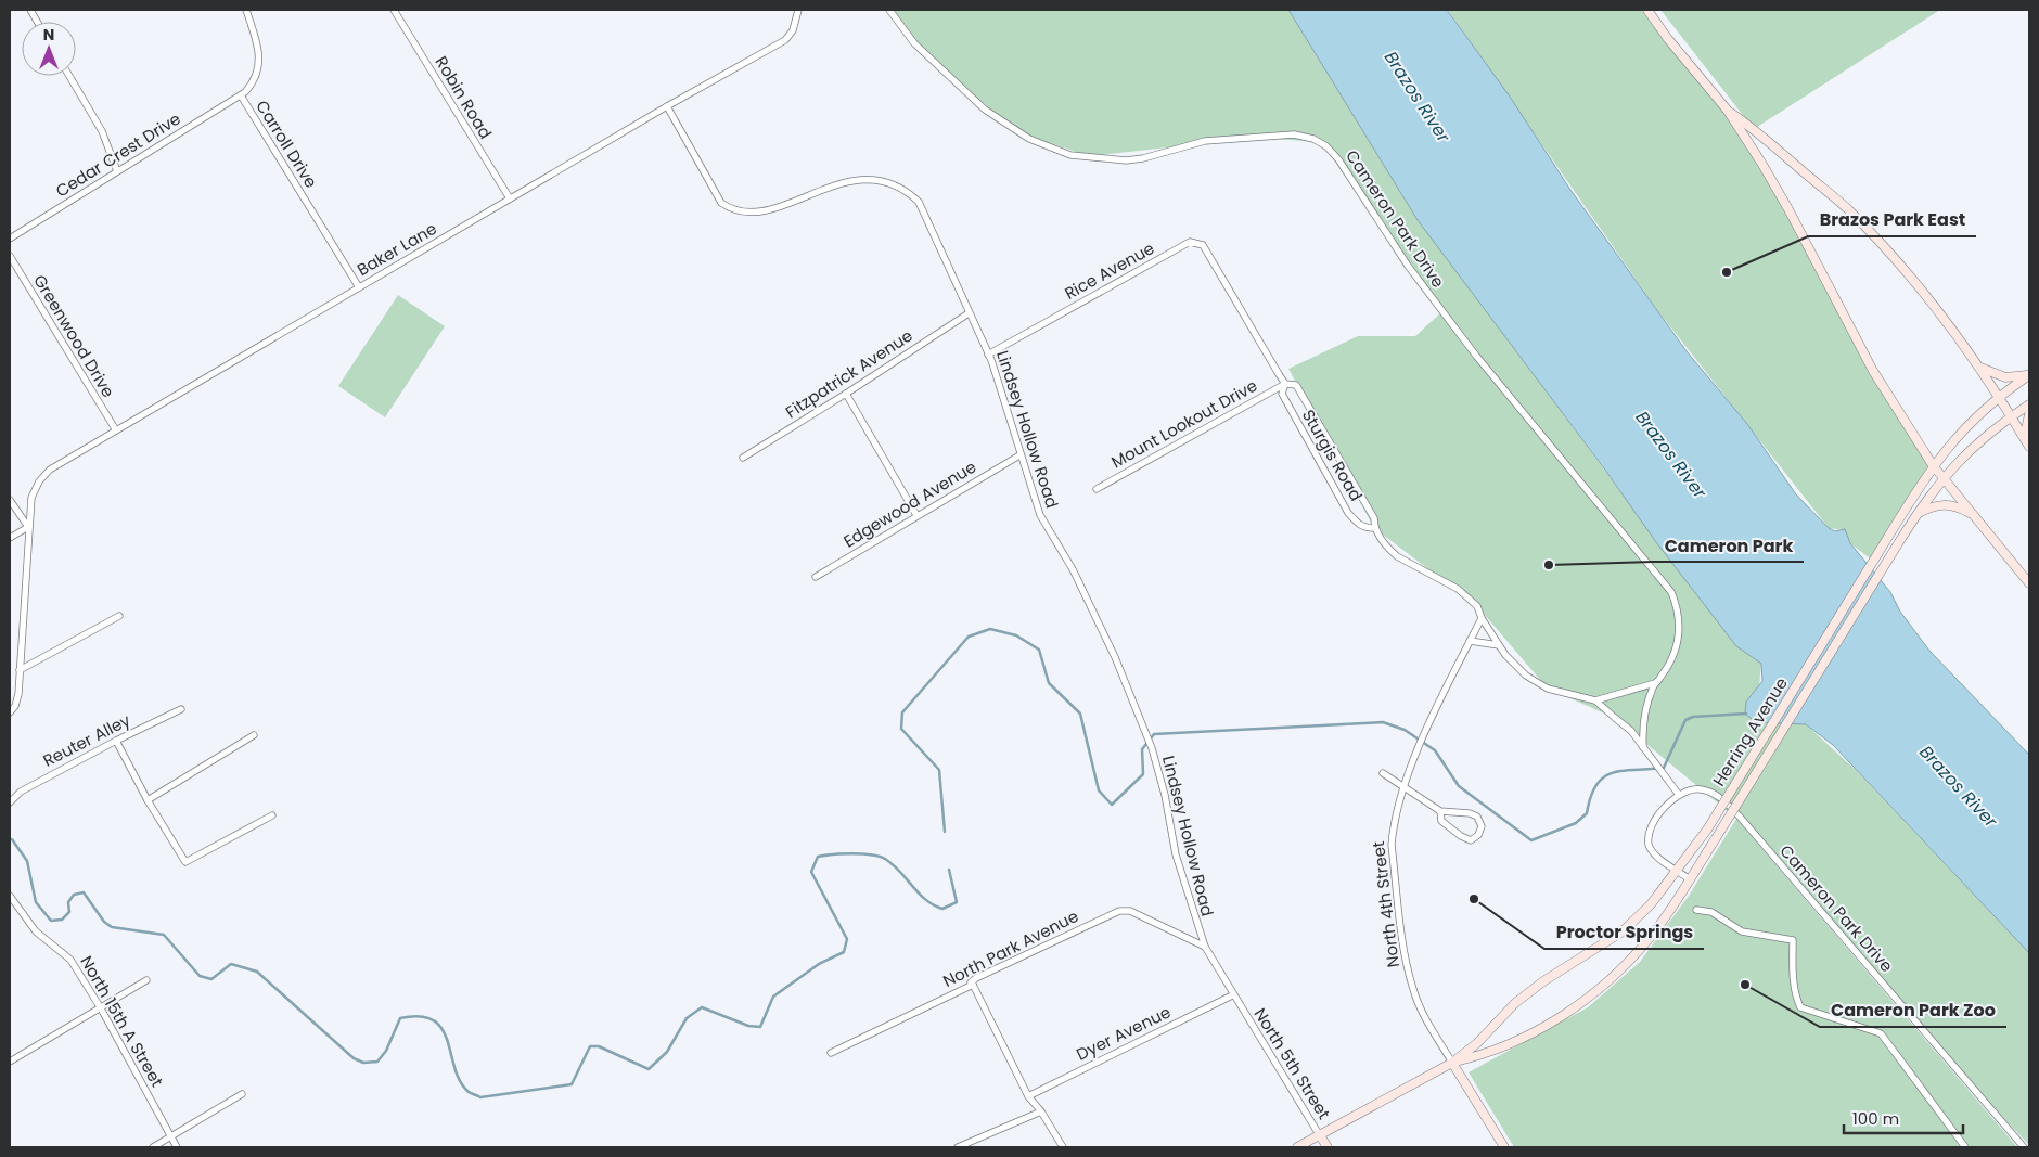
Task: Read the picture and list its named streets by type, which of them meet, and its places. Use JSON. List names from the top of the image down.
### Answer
{
  "streets": {
    "main road": ["Herring Avenue", "North 4th Street", "North 5th Street"],
    "street": [
      "Robin Road",
      "Carroll Drive",
      "Cedar Crest Drive",
      "Cameron Park Drive",
      "Baker Lane",
      "Rice Avenue",
      "Greenwood Drive",
      "Fitzpatrick Avenue",
      "Mount Lookout Drive",
      "Lindsey Hollow Road",
      "Sturgis Road",
      "Edgewood Avenue",
      "Reuter Alley",
      "North Park Avenue",
      "North 15th A Street",
      "Dyer Avenue"
    ]
  },
  "crossings": [
    ["Robin Road", "Baker Lane"],
    ["Carroll Drive", "Cedar Crest Drive"],
    ["Carroll Drive", "Baker Lane"],
    ["Cameron Park Drive", "Sturgis Road"],
    ["Baker Lane", "Greenwood Drive"],
    ["Baker Lane", "Lindsey Hollow Road"],
    ["Rice Avenue", "Lindsey Hollow Road"],
    ["Rice Avenue", "Sturgis Road"],
    ["Fitzpatrick Avenue", "Lindsey Hollow Road"],
    ["Mount Lookout Drive", "Sturgis Road"],
    ["Lindsey Hollow Road", "Edgewood Avenue"],
    ["Lindsey Hollow Road", "North Park Avenue"],
    ["Lindsey Hollow Road", "Dyer Avenue"],
    ["Lindsey Hollow Road", "North 5th Street"],
    ["Sturgis Road", "North 4th Street"],
    ["Herring Avenue", "North 4th Street"],
    ["Herring Avenue", "North 5th Street"],
    ["Dyer Avenue", "North 5th Street"]
  ],
  "water": ["Brazos River"],
  "places": [
    "Brazos Park East",
    "Cameron Park",
    "Proctor Springs",
    "Cameron Park Zoo"
  ],
  "scale_bar": "100 m",
  "north": "top"
}
